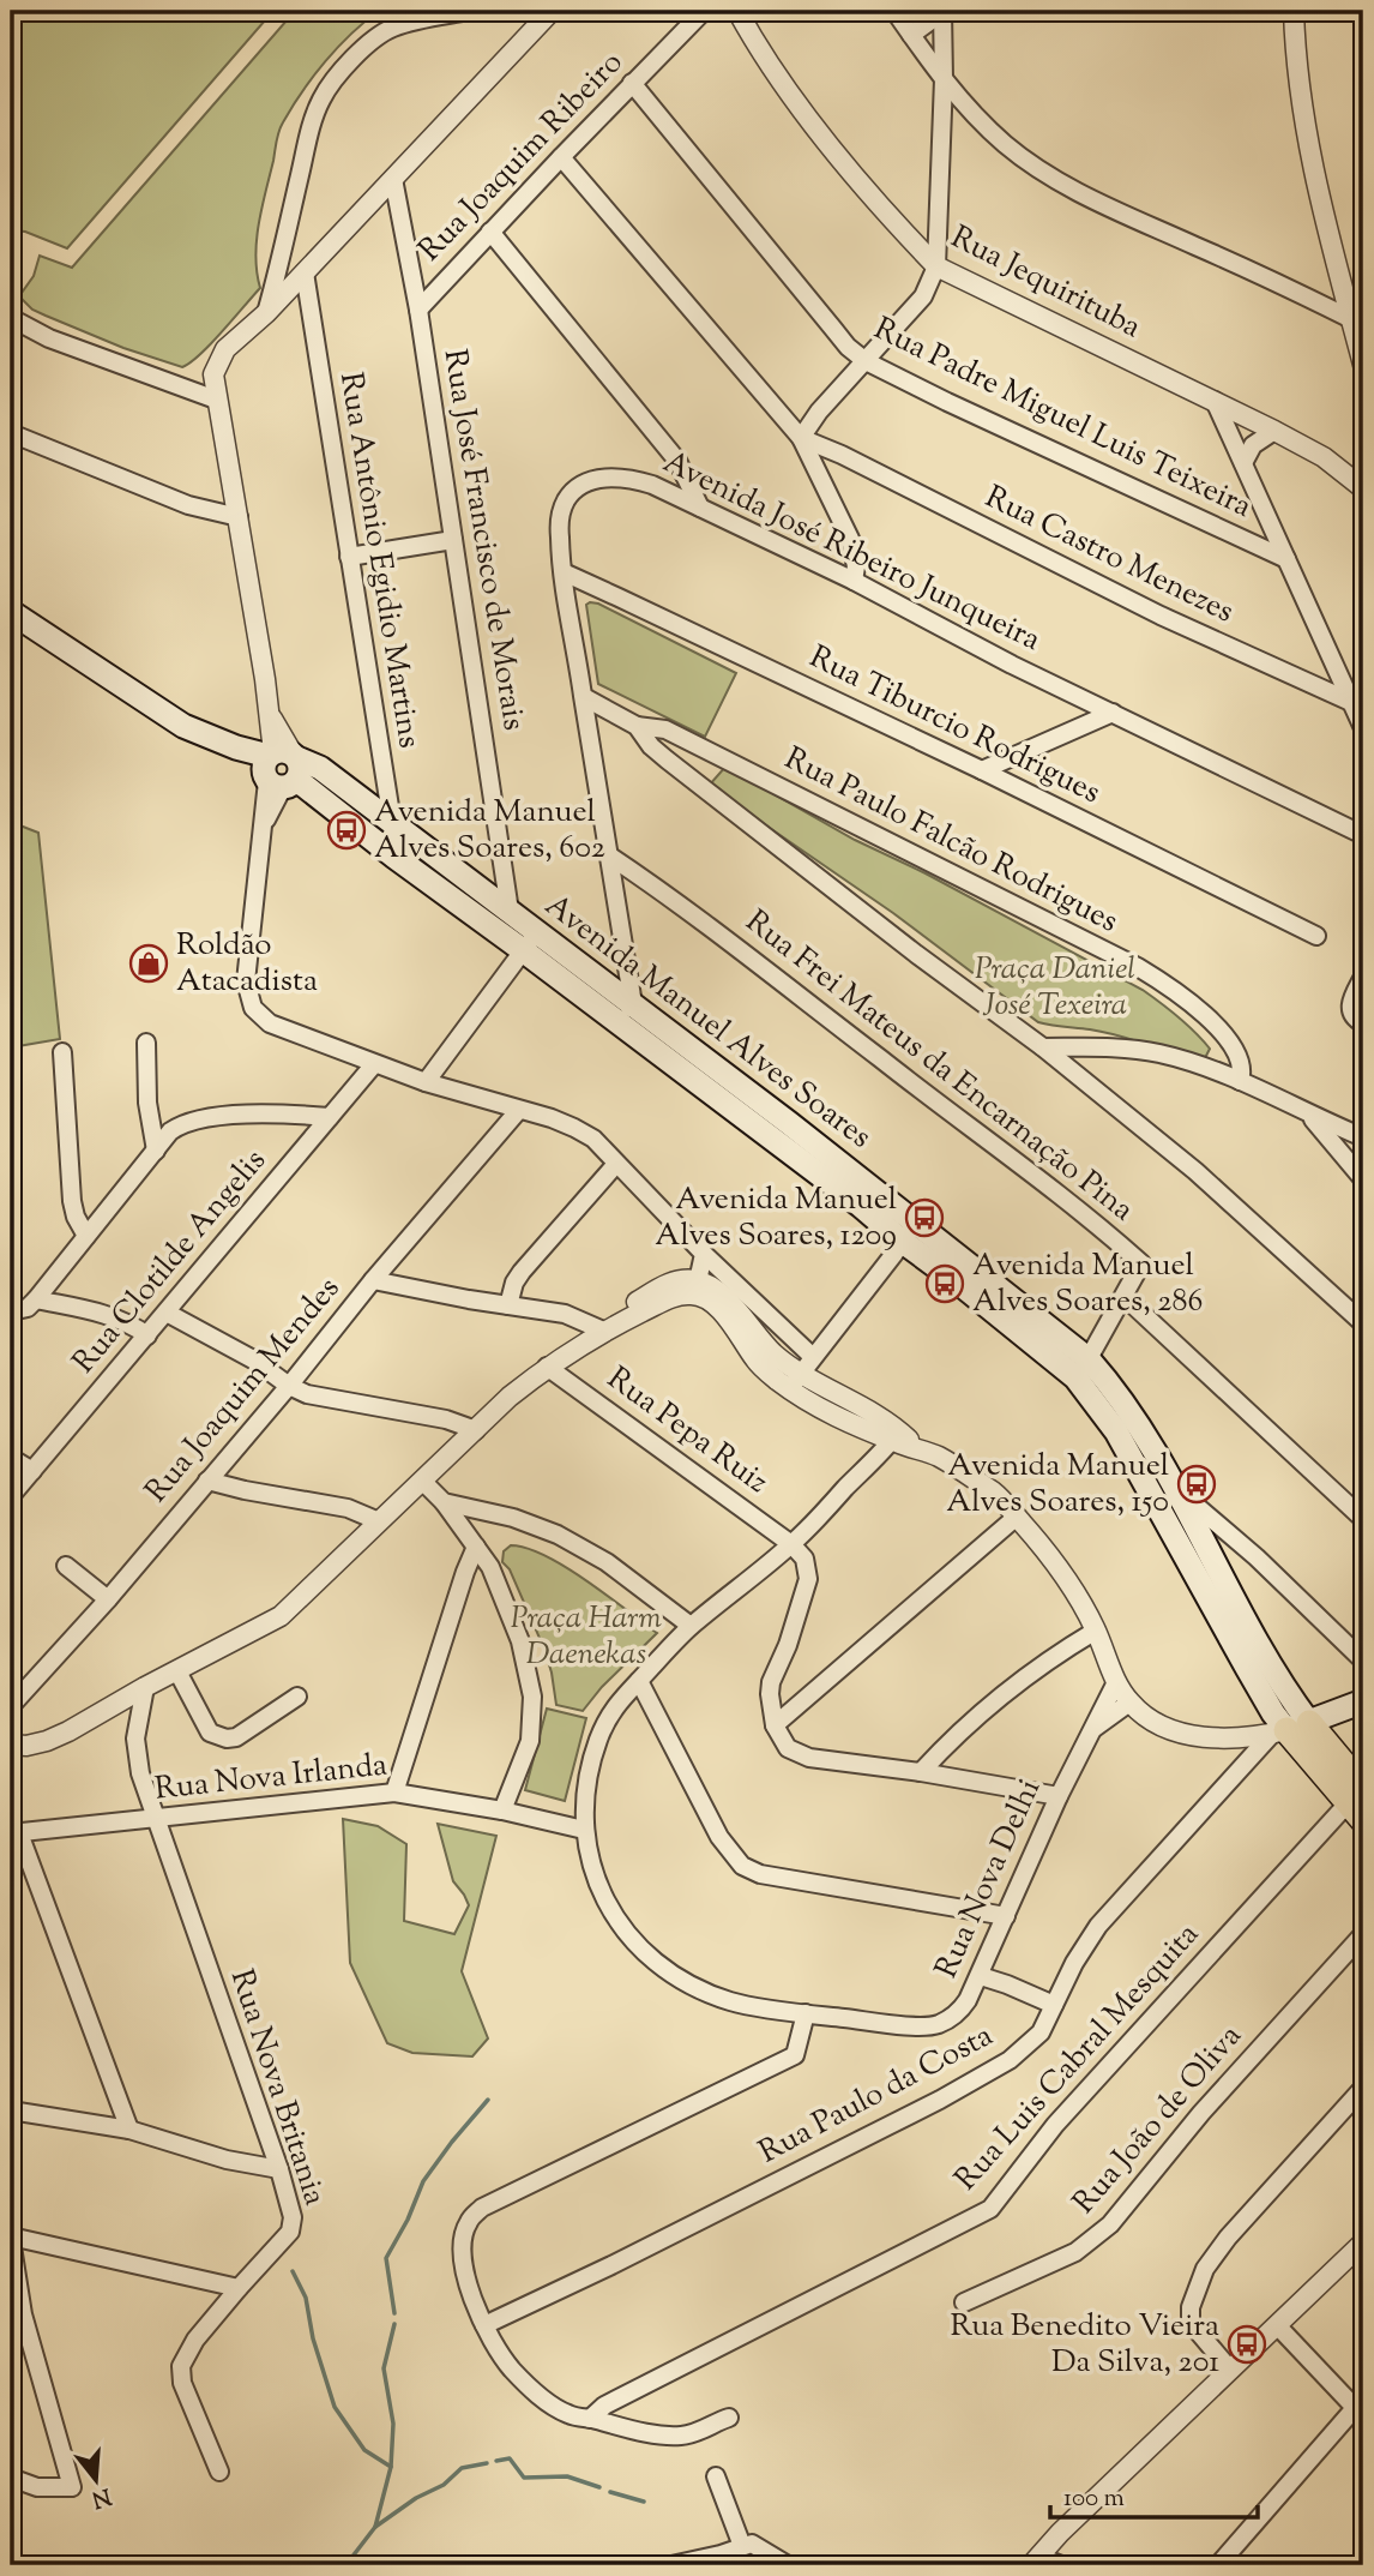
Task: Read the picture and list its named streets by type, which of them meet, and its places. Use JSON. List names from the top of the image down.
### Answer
{
  "streets": {
    "main road": ["Avenida Manuel Alves Soares"],
    "street": [
      "Rua Joaquim Ribeiro",
      "Rua Jequirituba",
      "Rua Padre Miguel Luis Teixeira",
      "Rua José Francisco de Morais",
      "Avenida José Ribeiro Junqueira",
      "Rua Castro Menezes",
      "Rua Antônio Egidio Martins",
      "Rua Tiburcio Rodrigues",
      "Rua Paulo Falcão Rodrigues",
      "Rua Frei Mateus da Encarnação Pina",
      "Rua Clotilde Angelis",
      "Rua Joaquim Mendes",
      "Rua Pepa Ruiz",
      "Rua Nova Irlanda",
      "Rua Nova Delhi",
      "Rua Luis Cabral Mesquita",
      "Rua Nova Britania",
      "Rua Paulo da Costa",
      "Rua João de Oliva"
    ]
  },
  "crossings": [
    ["Rua Joaquim Ribeiro", "Rua Padre Miguel Luis Teixeira"],
    ["Rua Joaquim Ribeiro", "Rua José Francisco de Morais"],
    ["Rua José Francisco de Morais", "Avenida Manuel Alves Soares"],
    ["Avenida José Ribeiro Junqueira", "Rua Tiburcio Rodrigues"],
    ["Avenida José Ribeiro Junqueira", "Avenida Manuel Alves Soares"],
    ["Avenida José Ribeiro Junqueira", "Rua Frei Mateus da Encarnação Pina"],
    ["Rua Antônio Egidio Martins", "Avenida Manuel Alves Soares"],
    ["Avenida Manuel Alves Soares", "Rua Frei Mateus da Encarnação Pina"],
    ["Avenida Manuel Alves Soares", "Rua Paulo da Costa"],
    ["Rua Pepa Ruiz", "Rua Nova Delhi"],
    ["Rua Nova Irlanda", "Rua Nova Delhi"],
    ["Rua Nova Irlanda", "Rua Nova Britania"]
  ],
  "parks": ["Praça Daniel José Texeira", "Praça Harm Daenekas"],
  "places": {
    "bus stop": [
      "Avenida Manuel Alves Soares, 602",
      "Avenida Manuel Alves Soares, 1209",
      "Avenida Manuel Alves Soares, 286",
      "Avenida Manuel Alves Soares, 150",
      "Rua Benedito Vieira Da Silva, 201"
    ],
    "shop": ["Roldão Atacadista"]
  },
  "scale_bar": "100 m",
  "north": "bottom"
}
